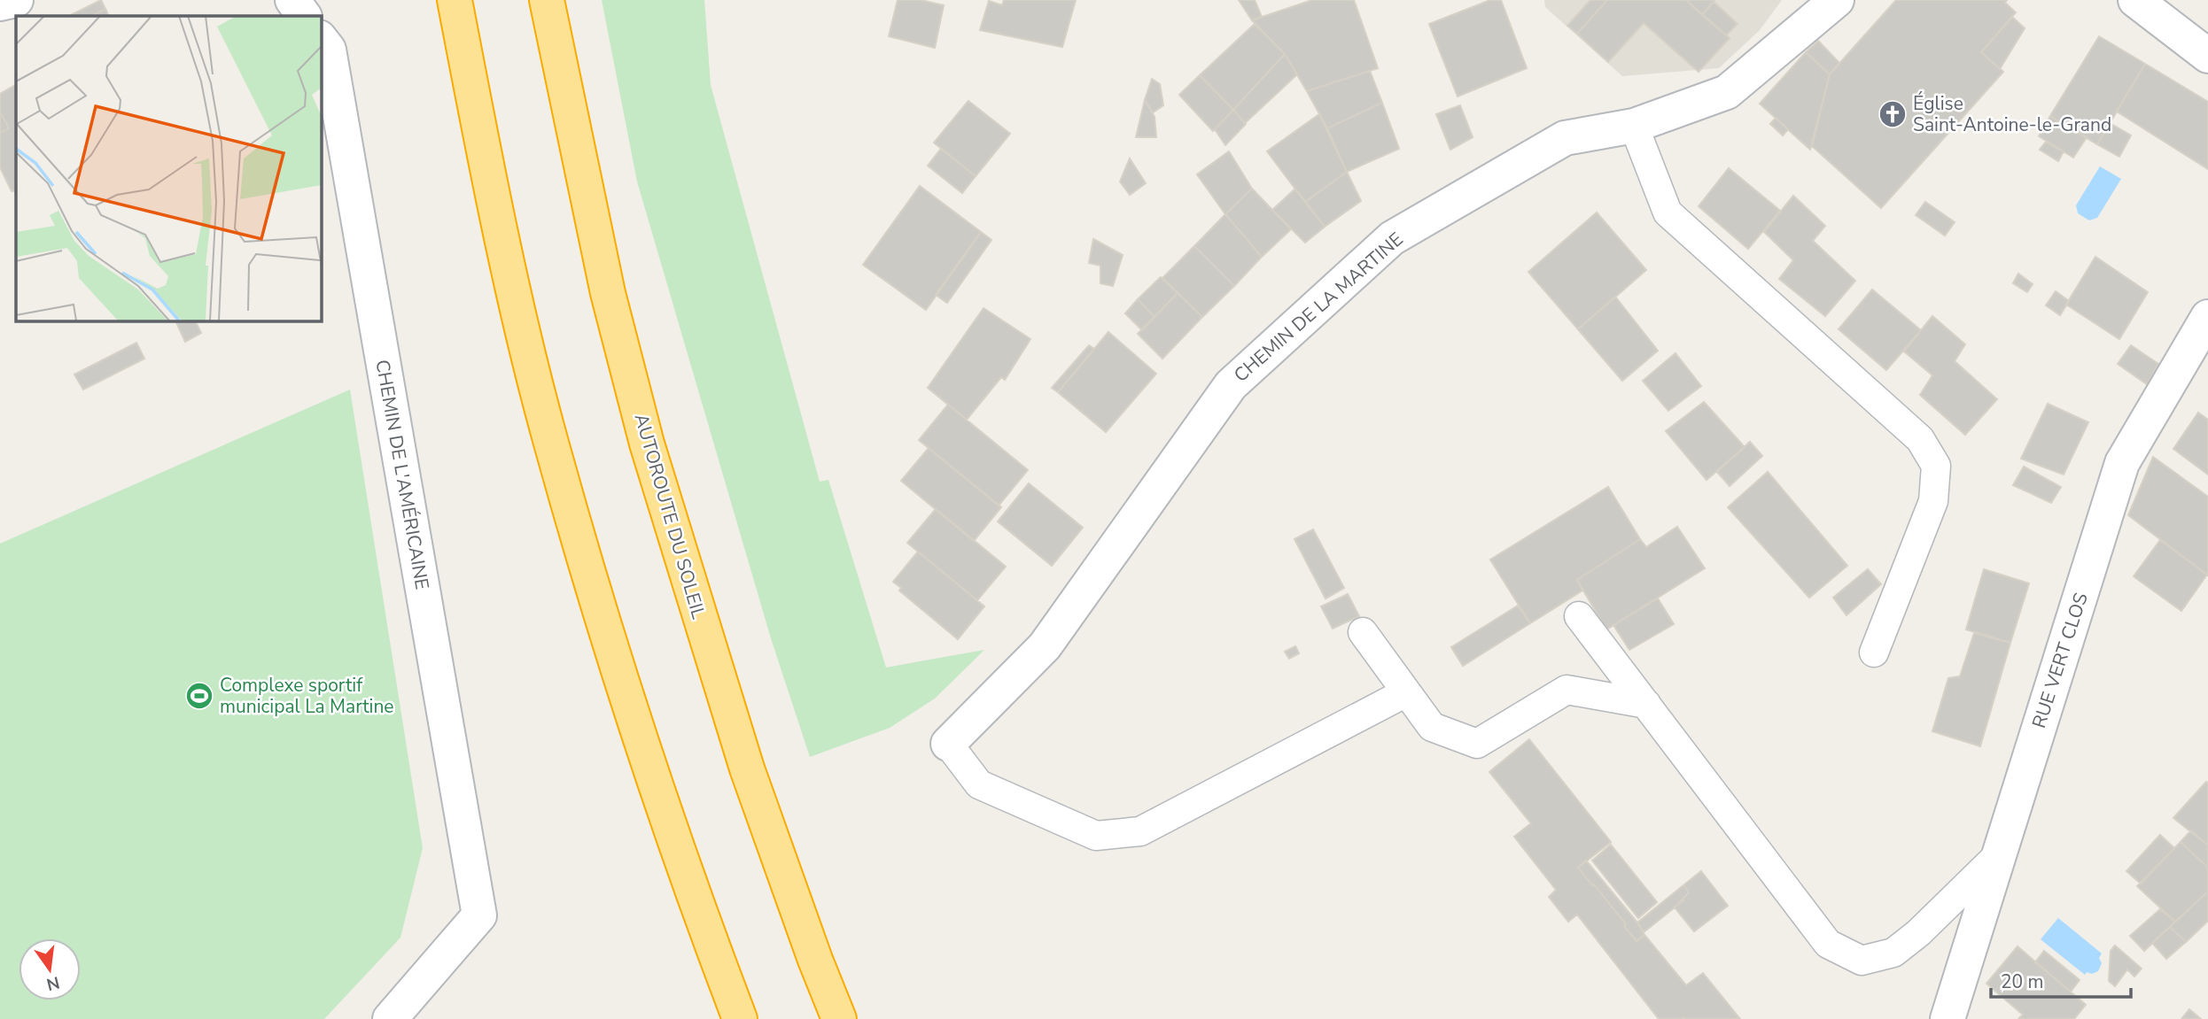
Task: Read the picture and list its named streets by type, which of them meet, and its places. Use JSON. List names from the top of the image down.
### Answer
{
  "streets": {
    "highway": ["AUTOROUTE DU SOLEIL"],
    "street": ["CHEMIN DE LA MARTINE", "CHEMIN DE L'AMÉRICAINE", "RUE VERT CLOS"]
  },
  "places": {
    "church": ["Église Saint-Antoine-le-Grand"],
    "sports": ["Complexe sportif municipal La Martine"]
  },
  "scale_bar": "20 m",
  "north": "bottom"
}
